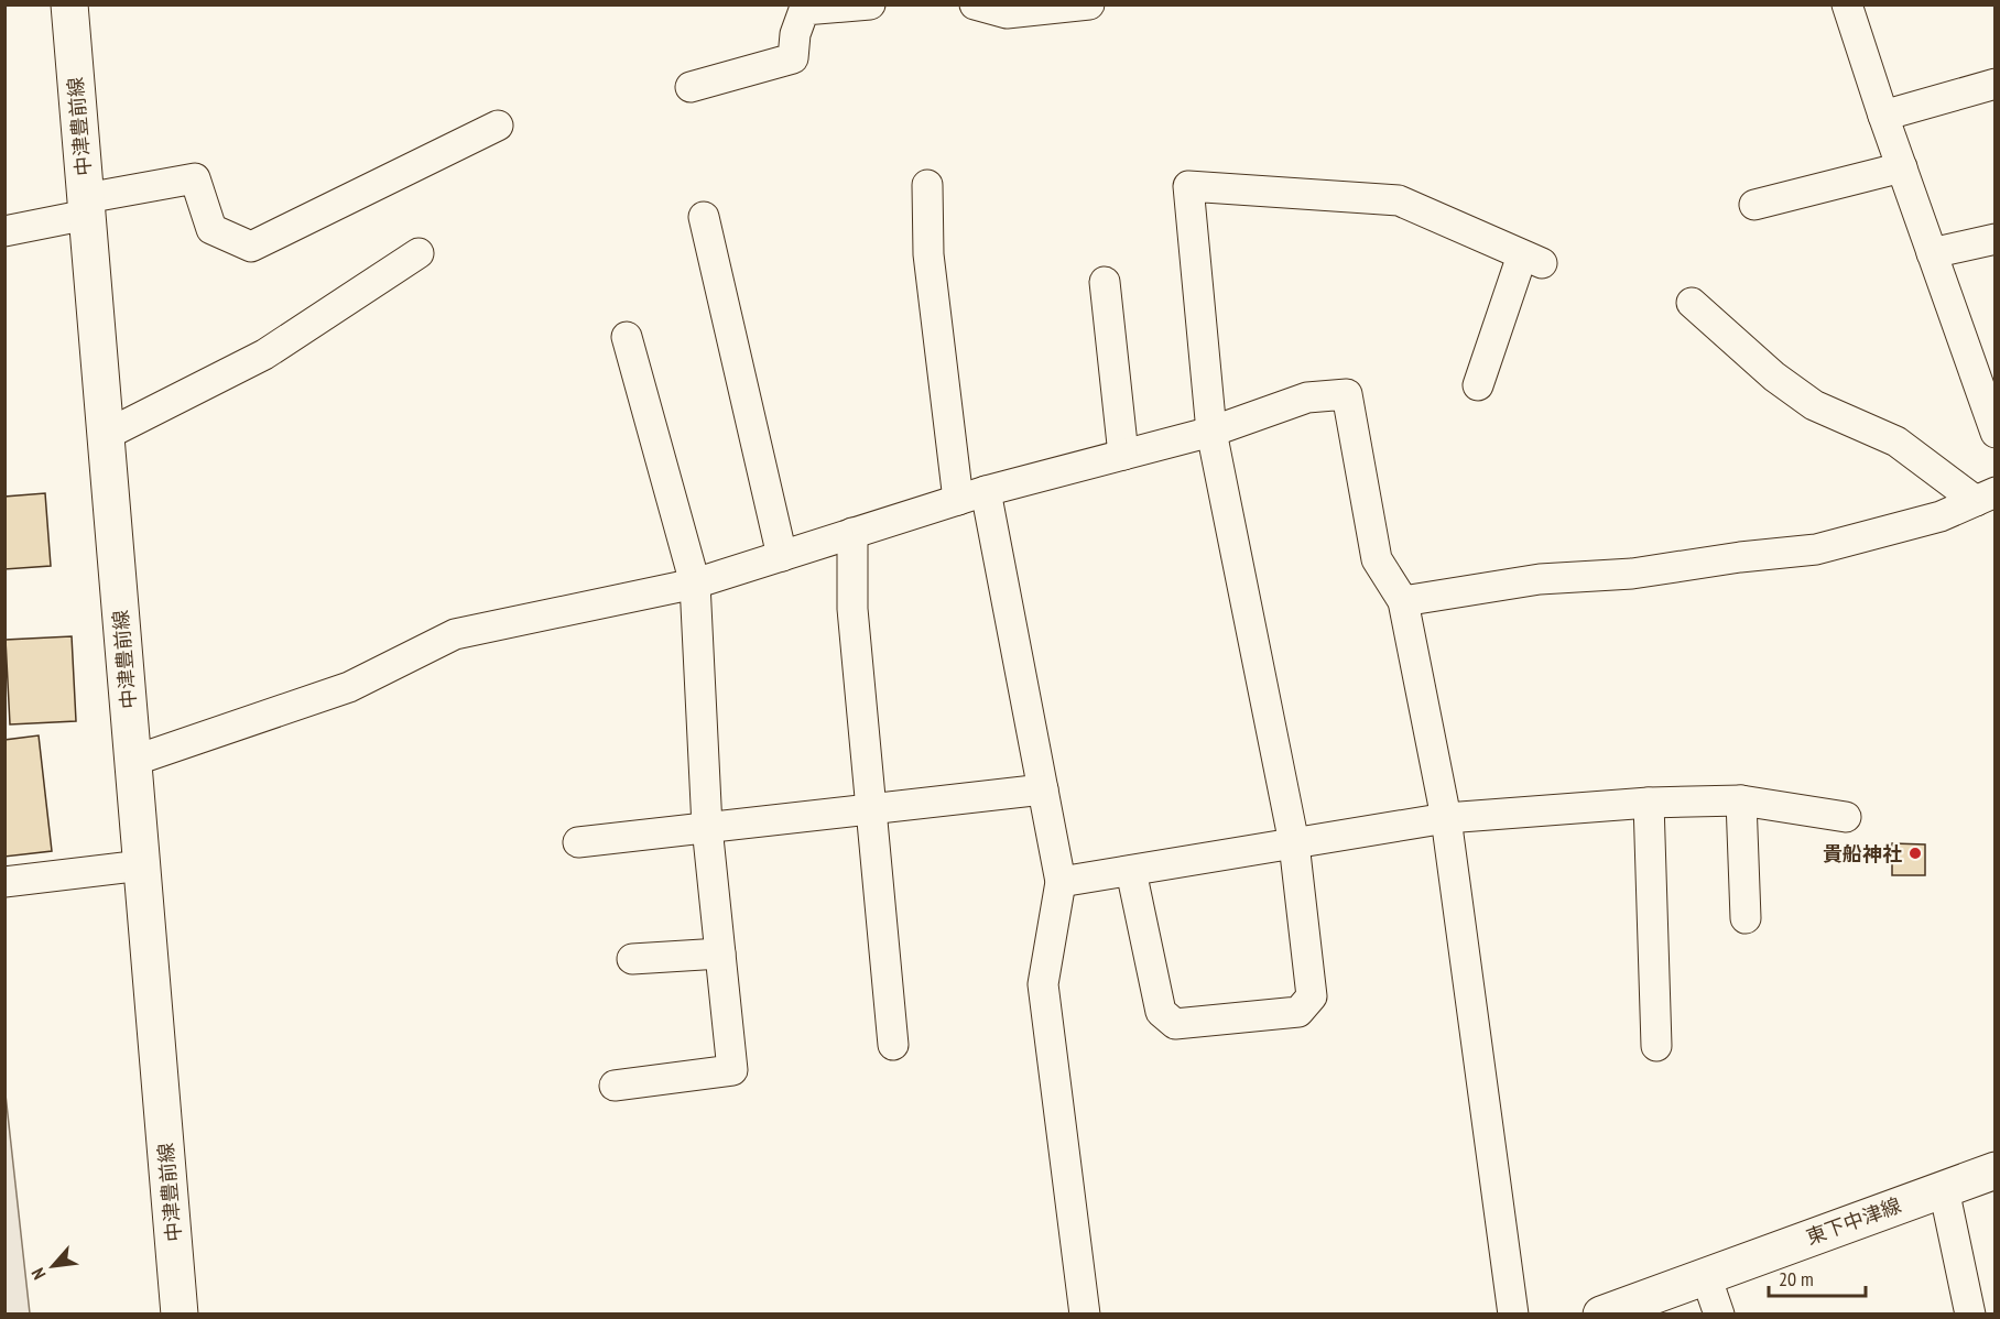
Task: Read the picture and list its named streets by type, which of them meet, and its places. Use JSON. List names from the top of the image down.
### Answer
{
  "streets": {
    "main road": ["中津豊前線", "東下中津線"]
  },
  "places": ["貴船神社"],
  "scale_bar": "20 m",
  "north": "bottom left"
}
